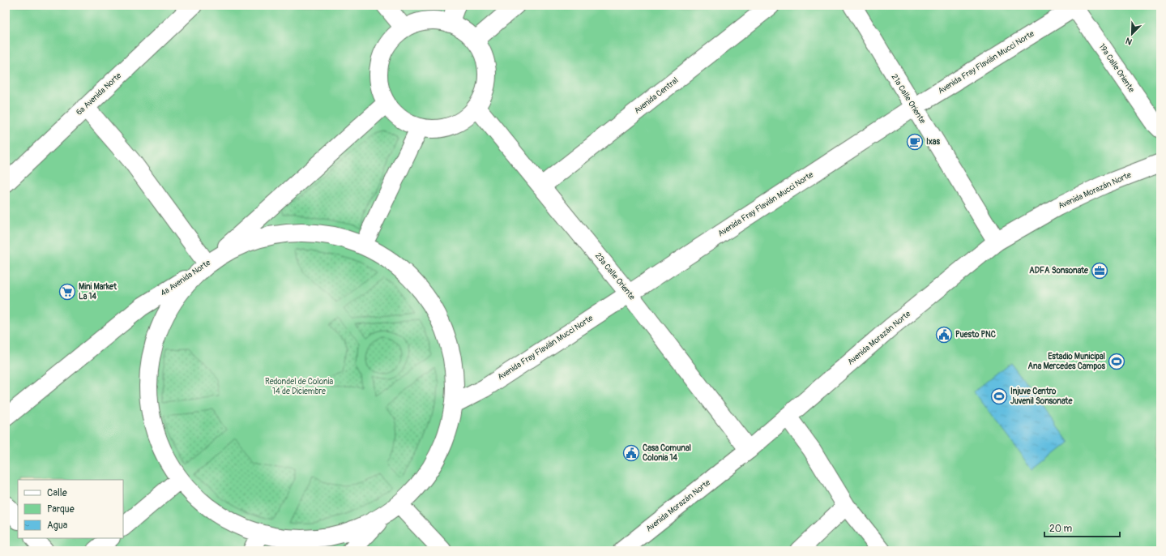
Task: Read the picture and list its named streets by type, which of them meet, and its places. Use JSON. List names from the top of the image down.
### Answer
{
  "streets": {
    "street": [
      "Avenida Fray Flavián Mucci Norte",
      "19a Calle Oriente",
      "6a Avenida Norte",
      "Avenida Central",
      "21a Calle Oriente",
      "Avenida Morazán Norte",
      "23a Calle Oriente",
      "4a Avenida Norte"
    ]
  },
  "crossings": [
    ["Avenida Fray Flavián Mucci Norte", "19a Calle Oriente"],
    ["Avenida Fray Flavián Mucci Norte", "21a Calle Oriente"],
    ["Avenida Fray Flavián Mucci Norte", "23a Calle Oriente"],
    ["Avenida Central", "23a Calle Oriente"],
    ["21a Calle Oriente", "Avenida Morazán Norte"],
    ["Avenida Morazán Norte", "23a Calle Oriente"],
    ["23a Calle Oriente", "4a Avenida Norte"]
  ],
  "parks": ["Redondel de Colonia 14 de Diciembre"],
  "places": {
    "cafe": ["Ixas"],
    "office": ["ADFA Sonsonate"],
    "supermarket": ["Mini Market La 14"],
    "public building": ["Puesto PNC", "Casa Comunal Colonia 14"],
    "sports": ["Estadio Municipal Ana Mercedes Campos", "Injuve Centro Juvenil Sonsonate"]
  },
  "legend": ["Calle", "Parque", "Agua"],
  "scale_bar": "20 m",
  "north": "bottom left"
}
